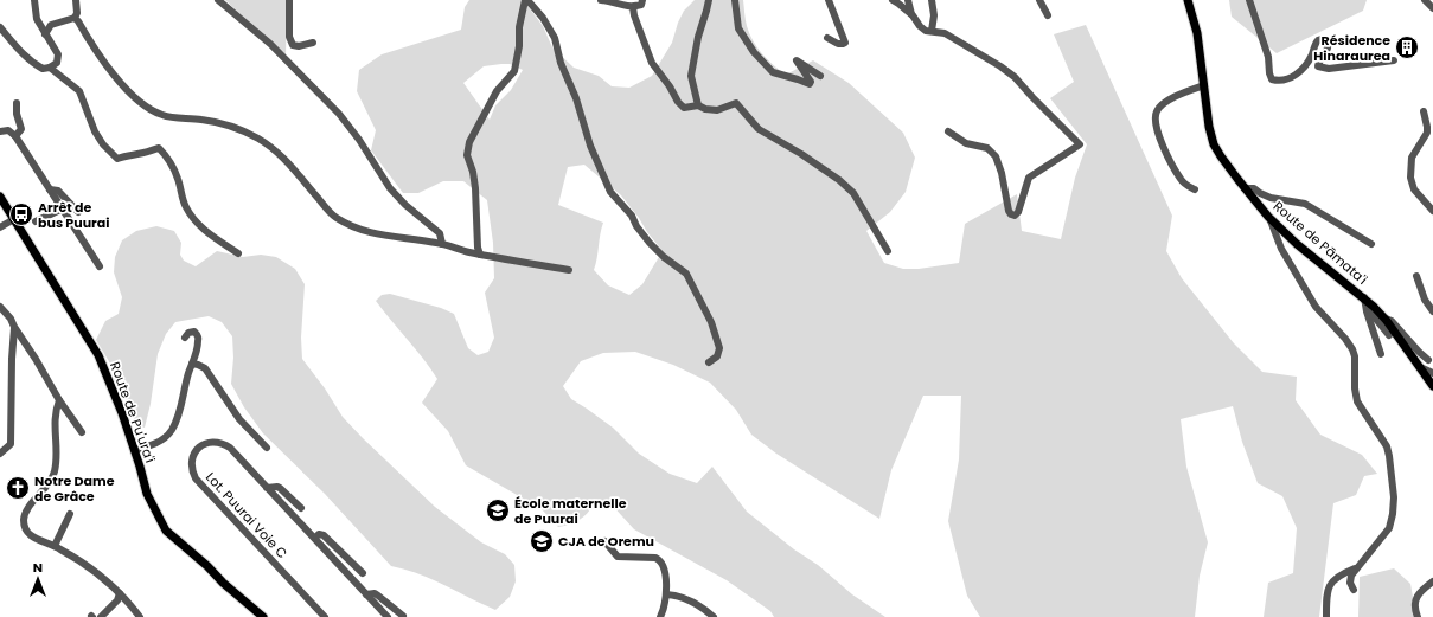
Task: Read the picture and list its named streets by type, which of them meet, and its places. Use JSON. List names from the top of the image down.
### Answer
{
  "streets": {
    "main road": ["Route de Pāmata'i", "Route de Pu'ura'i"],
    "street": ["Lot. Puurai Voie C"]
  },
  "places": {
    "building": ["Résidence Hinaraurea"],
    "bus stop": ["Arrêt de bus Puurai"],
    "church": ["Notre Dame de Grâce"],
    "school or university": ["École maternelle de Puurai", "CJA de Oremu"]
  },
  "north": "top"
}
